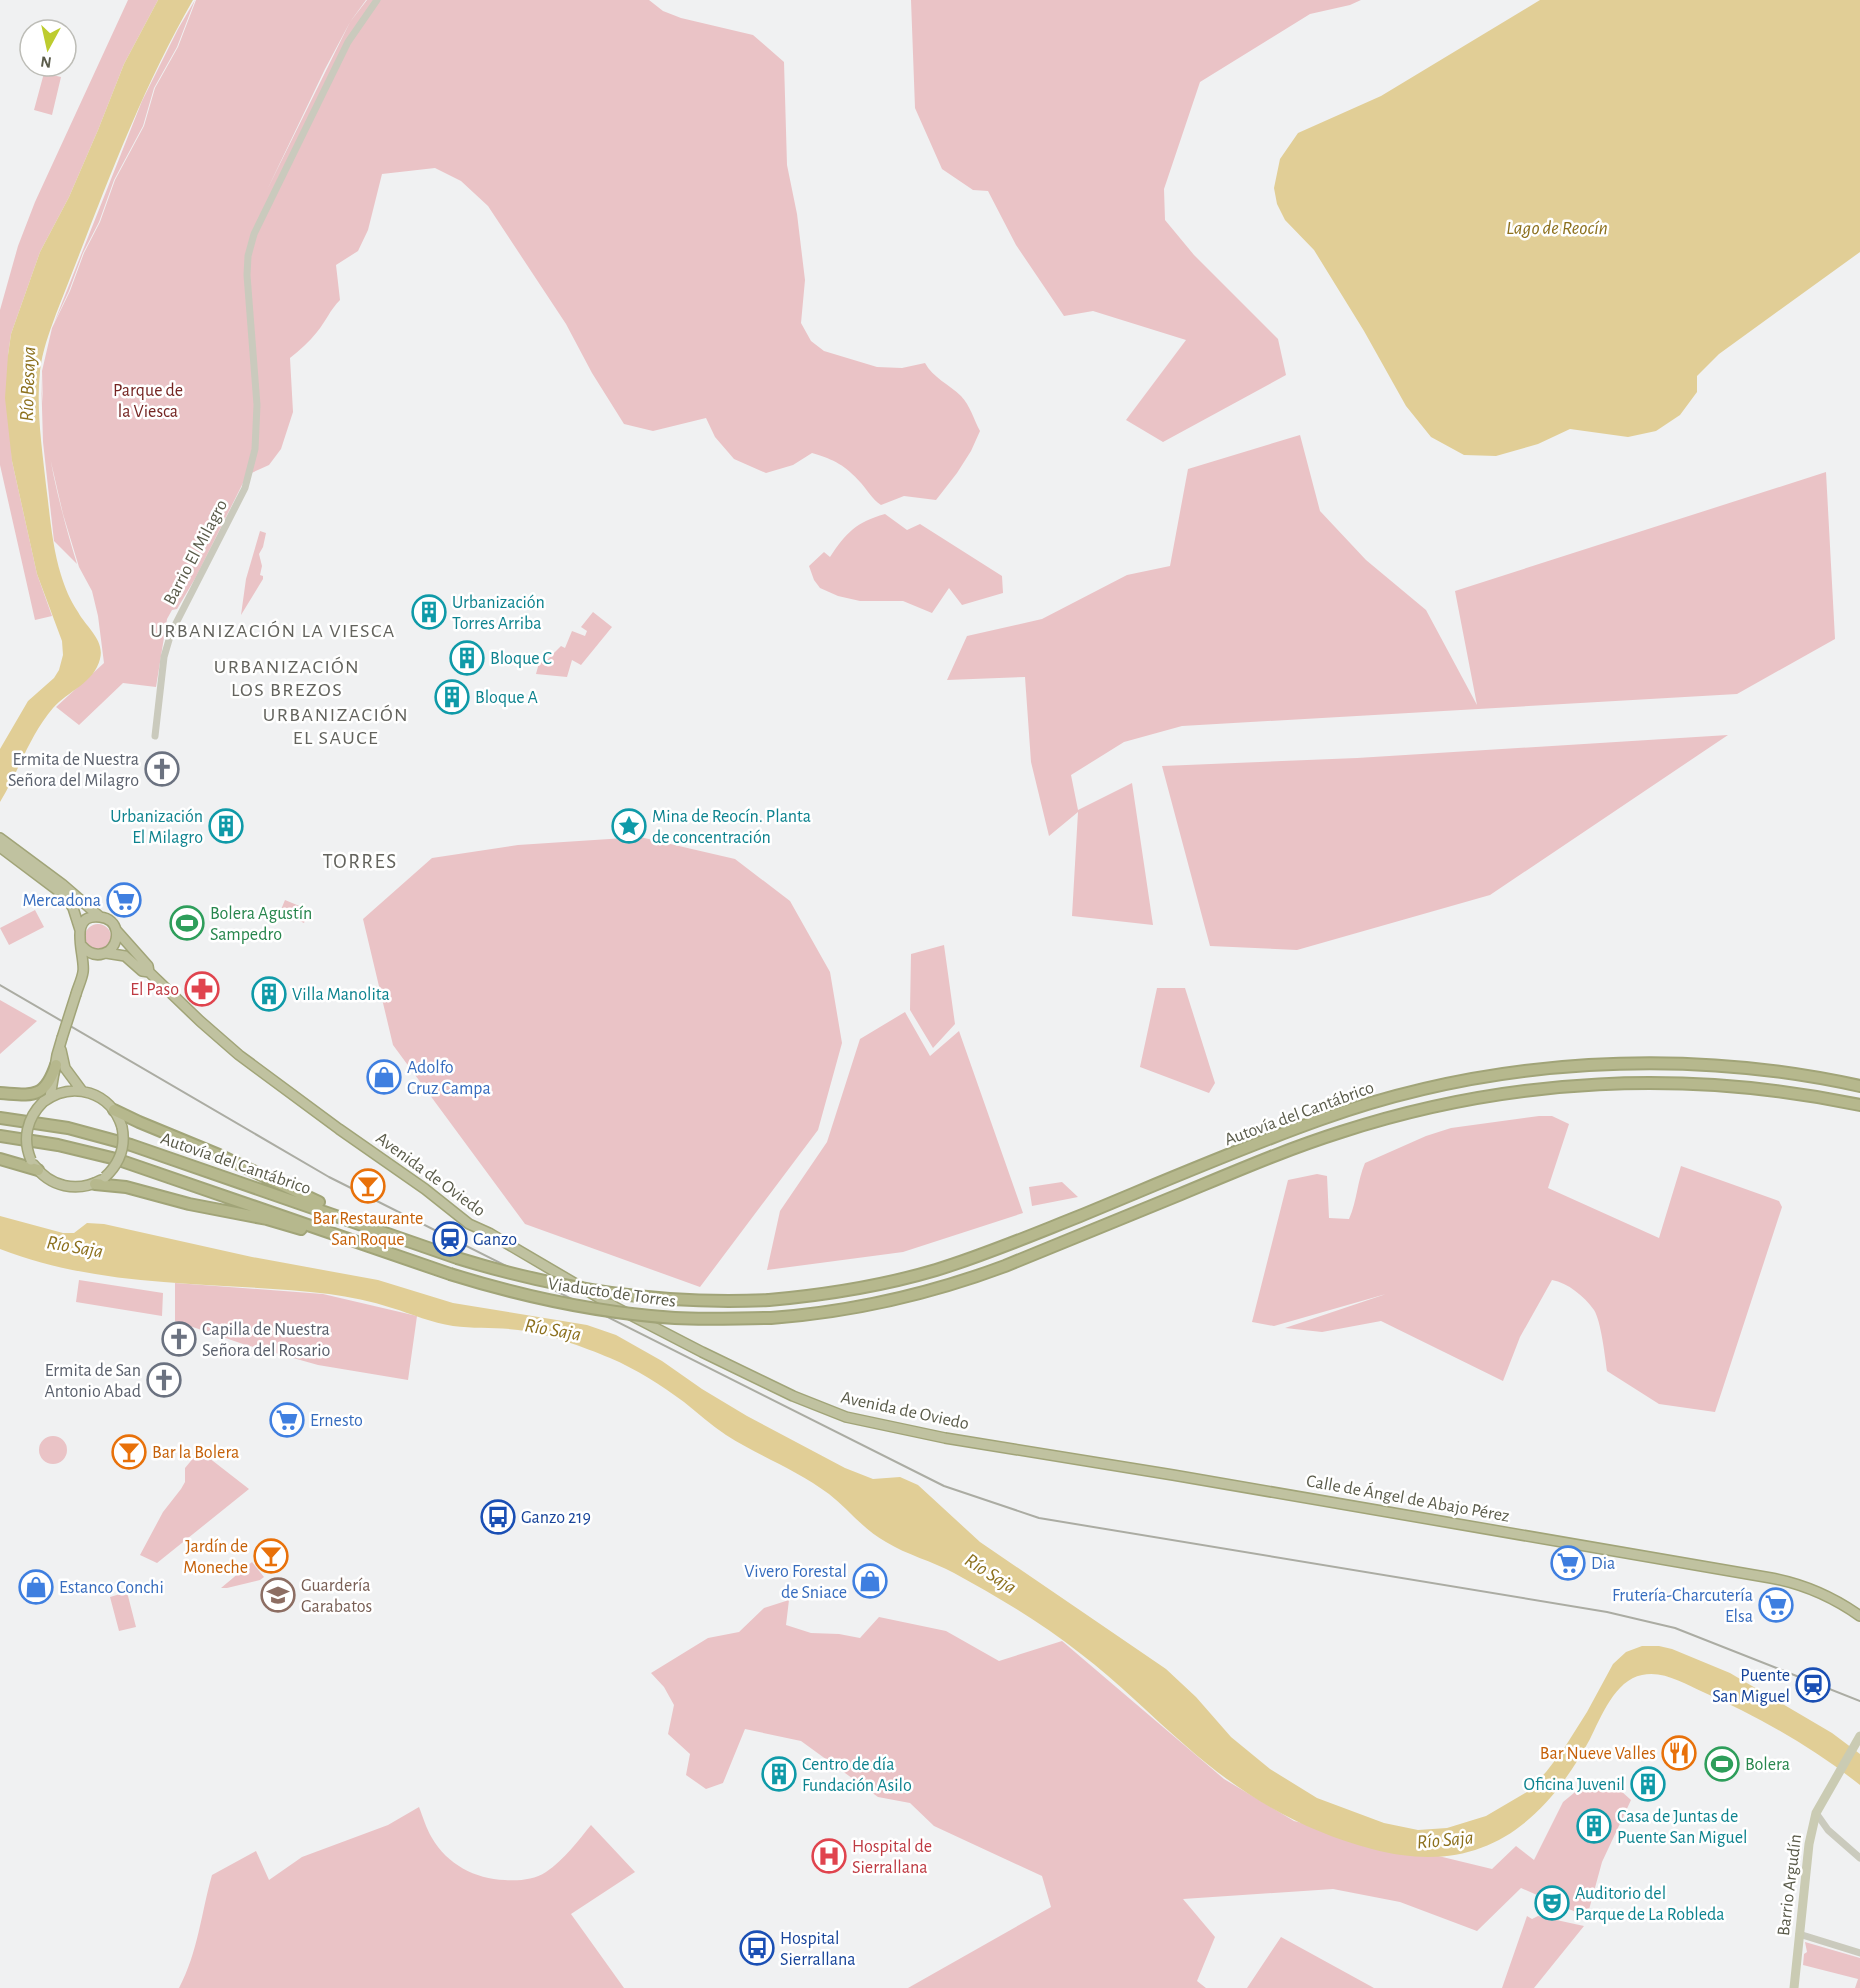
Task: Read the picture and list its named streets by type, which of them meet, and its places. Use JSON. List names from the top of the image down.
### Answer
{
  "streets": {
    "highway": [
      "Autovía del Cantábrico",
      "Avenida de Oviedo",
      "Viaducto de Torres",
      "Calle de Ángel de Abajo Pérez"
    ],
    "main road": ["Barrio Argudín"],
    "street": ["Barrio El Milagro"]
  },
  "crossings": [
    ["Autovía del Cantábrico", "Viaducto de Torres"],
    ["Avenida de Oviedo", "Calle de Ángel de Abajo Pérez"]
  ],
  "districts": [
    "URBANIZACIÓN LA VIESCA",
    "URBANIZACIÓN LOS BREZOS",
    "URBANIZACIÓN EL SAUCE",
    "TORRES"
  ],
  "water": ["Lago de Reocín", "Río Besaya", "Río Saja"],
  "parks": ["Parque de la Viesca"],
  "places": {
    "building": [
      "Urbanización Torres Arriba",
      "Bloque C",
      "Bloque A",
      "Urbanización El Milagro",
      "Villa Manolita",
      "Centro de día Fundación Asilo",
      "Oficina Juvenil",
      "Casa de Juntas de Puente San Miguel"
    ],
    "church": ["Ermita de Nuestra Señora del Milagro", "Capilla de Nuestra Señora del Rosario", "Ermita de San Antonio Abad"],
    "place": ["Mina de Reocín. Planta de concentración"],
    "supermarket": [
      "Mercadona",
      "Ernesto",
      "Dia",
      "Frutería-Charcutería Elsa"
    ],
    "sports": ["Bolera Agustín Sampedro", "Bolera"],
    "pharmacy": ["El Paso"],
    "shop": ["Adolfo Cruz Campa", "Vivero Forestal de Sniace", "Estanco Conchi"],
    "bar": ["Bar Restaurante San Roque", "Bar la Bolera", "Jardín de Moneche"],
    "station": ["Ganzo", "Puente San Miguel"],
    "bus stop": ["Ganzo 219", "Hospital Sierrallana"],
    "school or university": ["Guardería Garabatos"],
    "restaurant": ["Bar Nueve Valles"],
    "hospital": ["Hospital de Sierrallana"],
    "theatre": ["Auditorio del Parque de La Robleda"]
  },
  "north": "bottom"
}
